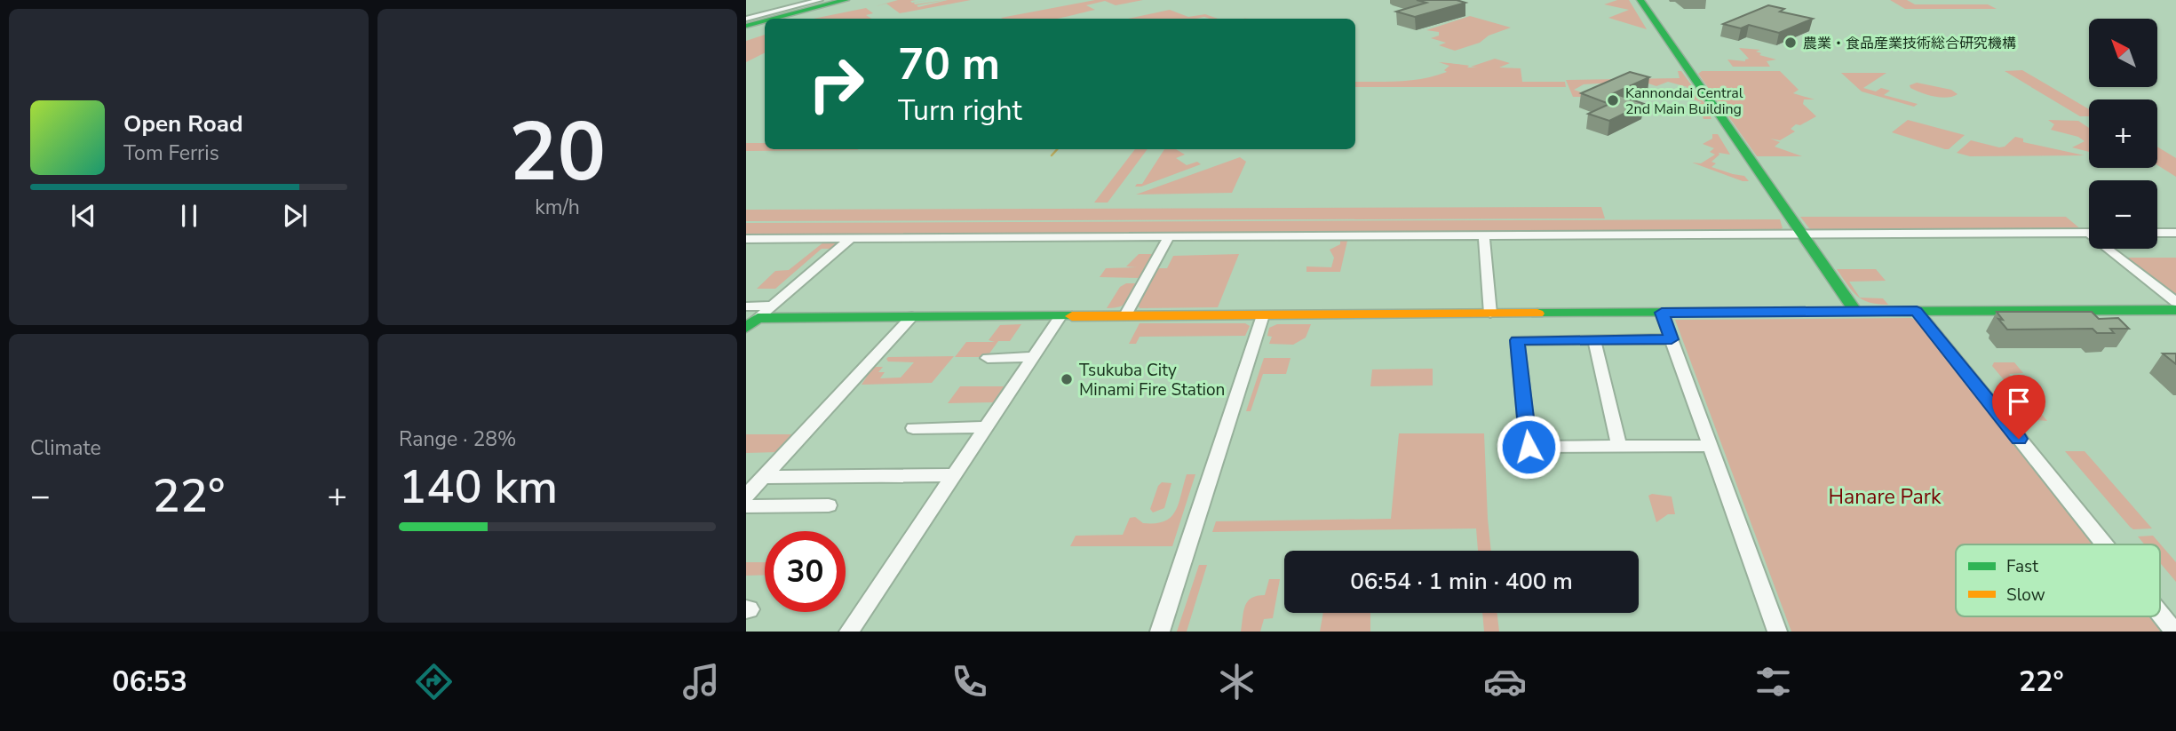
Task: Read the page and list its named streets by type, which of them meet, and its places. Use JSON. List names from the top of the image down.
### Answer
{
  "parks": ["Hanare Park"],
  "places": ["農業・食品産業技術総合研究機構", "Kannondai Central 2nd Main Building", "Tsukuba City Minami Fire Station"],
  "legend": ["Fast", "Slow"],
  "north": "top left",
  "page": {
    "tile": [
      ["20", "km/h"],
      "Climate",
      ["Range · 28%", "140 km"]
    ],
    "map_buttons": ["+", "−"],
    "turn": ["70 m", "Turn right"],
    "song": ["Open Road", "Tom Ferris"],
    "heat": ["−", "22°", "+"],
    "limit": "30",
    "trip": "06:54 · 1 min · 400 m",
    "tabs": ["06:53", "22°"]
  }
}
